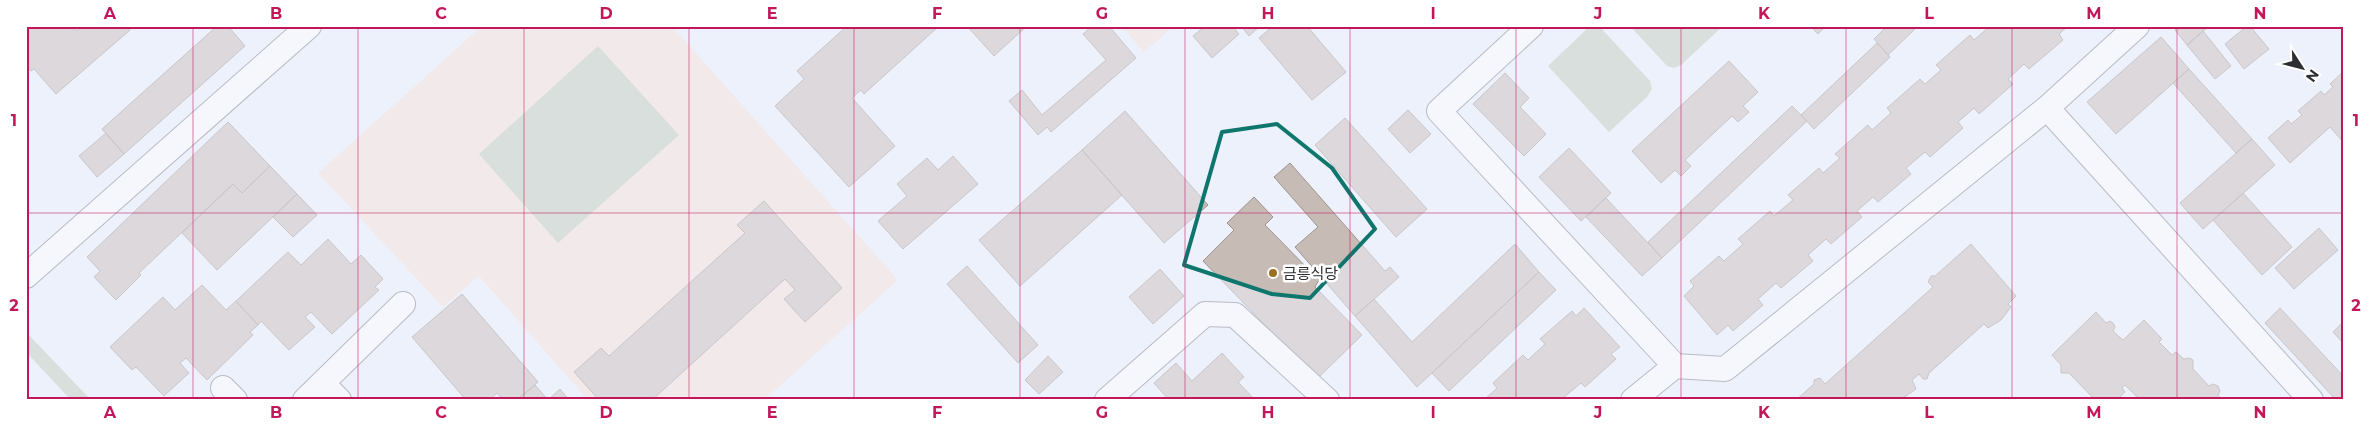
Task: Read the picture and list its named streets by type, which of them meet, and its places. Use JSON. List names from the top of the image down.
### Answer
{
  "places": ["금릉식당"],
  "north": "bottom right",
  "grid": {
    "columns": [
      "A",
      "B",
      "C",
      "D",
      "E",
      "F",
      "G",
      "H",
      "I",
      "J",
      "K",
      "L",
      "M",
      "N"
    ],
    "rows": ["1", "2"]
  }
}
